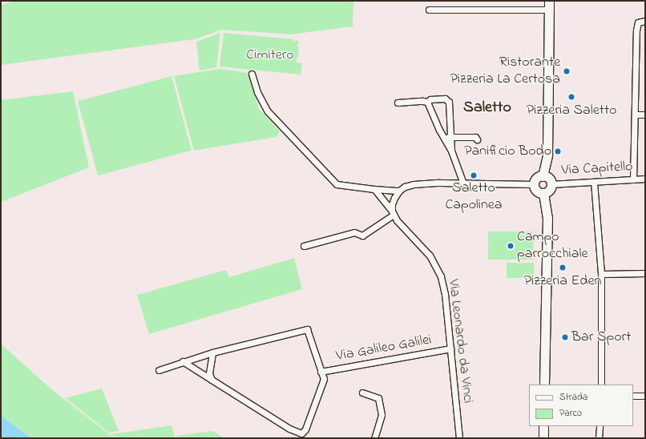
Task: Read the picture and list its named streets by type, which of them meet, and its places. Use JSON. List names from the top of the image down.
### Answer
{
  "streets": {
    "street": ["Via Capitello", "Via Leonardo da Vinci", "Via Galileo Galilei"]
  },
  "crossings": [
    ["Via Leonardo da Vinci", "Via Galileo Galilei"]
  ],
  "districts": ["Saletto"],
  "parks": ["Cimitero"],
  "places": [
    "Ristorante Pizzeria La Certosa",
    "Pizzeria Saletto",
    "Panificio Bodo",
    "Saletto Capolinea",
    "Campo parrocchiale",
    "Pizzeria Eden",
    "Bar Sport"
  ],
  "legend": ["Strada", "Parco"]
}
